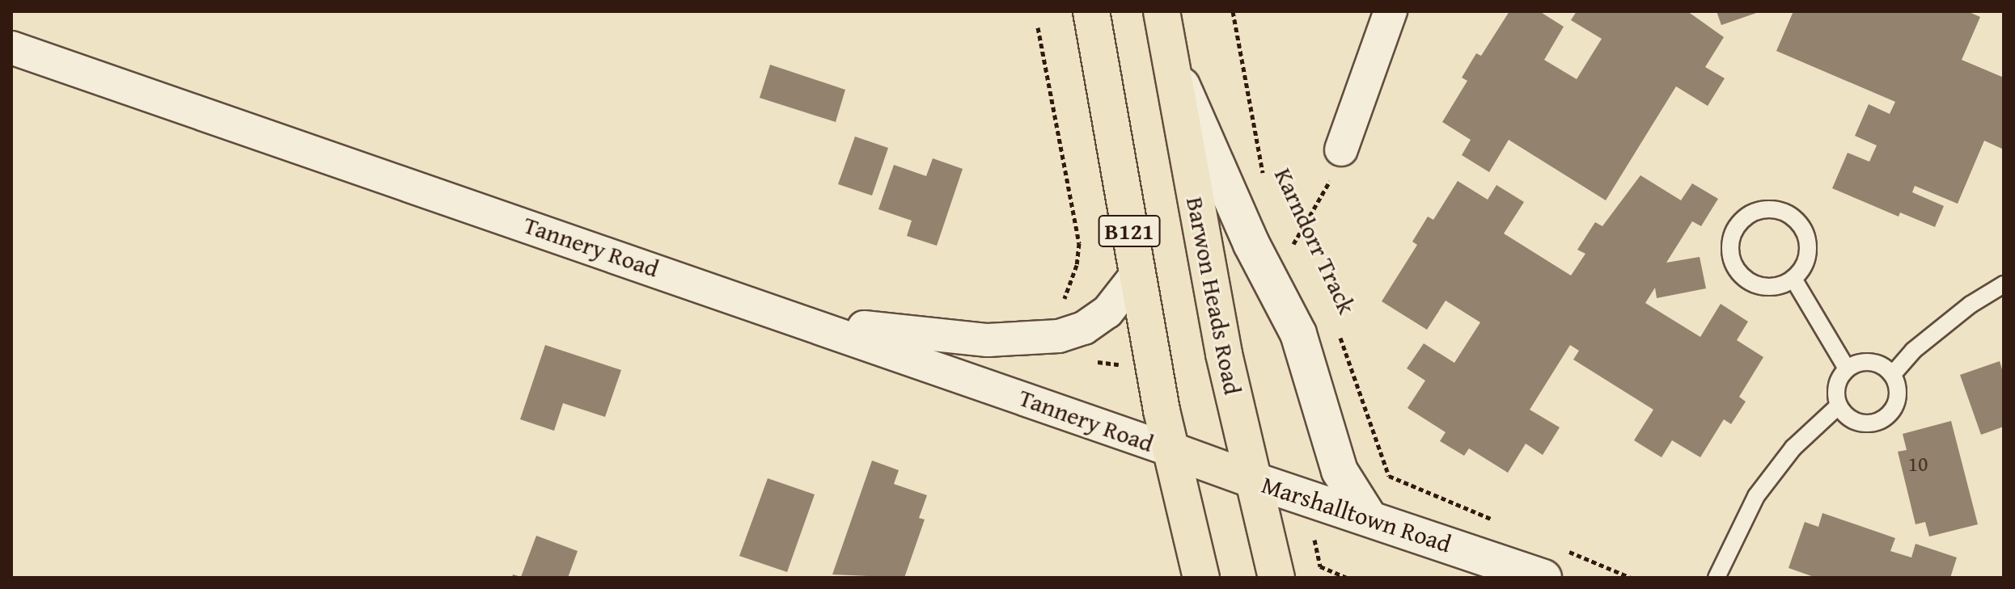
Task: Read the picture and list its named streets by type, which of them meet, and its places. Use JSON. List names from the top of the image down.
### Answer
{
  "streets": {
    "main road": ["B121", "Barwon Heads Road", "Marshalltown Road"],
    "street": ["Tannery Road"],
    "path": ["Karndorr Track"]
  },
  "crossings": [
    ["B121", "Tannery Road"],
    ["B121", "Marshalltown Road"],
    ["Tannery Road", "Marshalltown Road"],
    ["Barwon Heads Road", "Marshalltown Road"]
  ],
  "house_numbers": ["10"]
}
